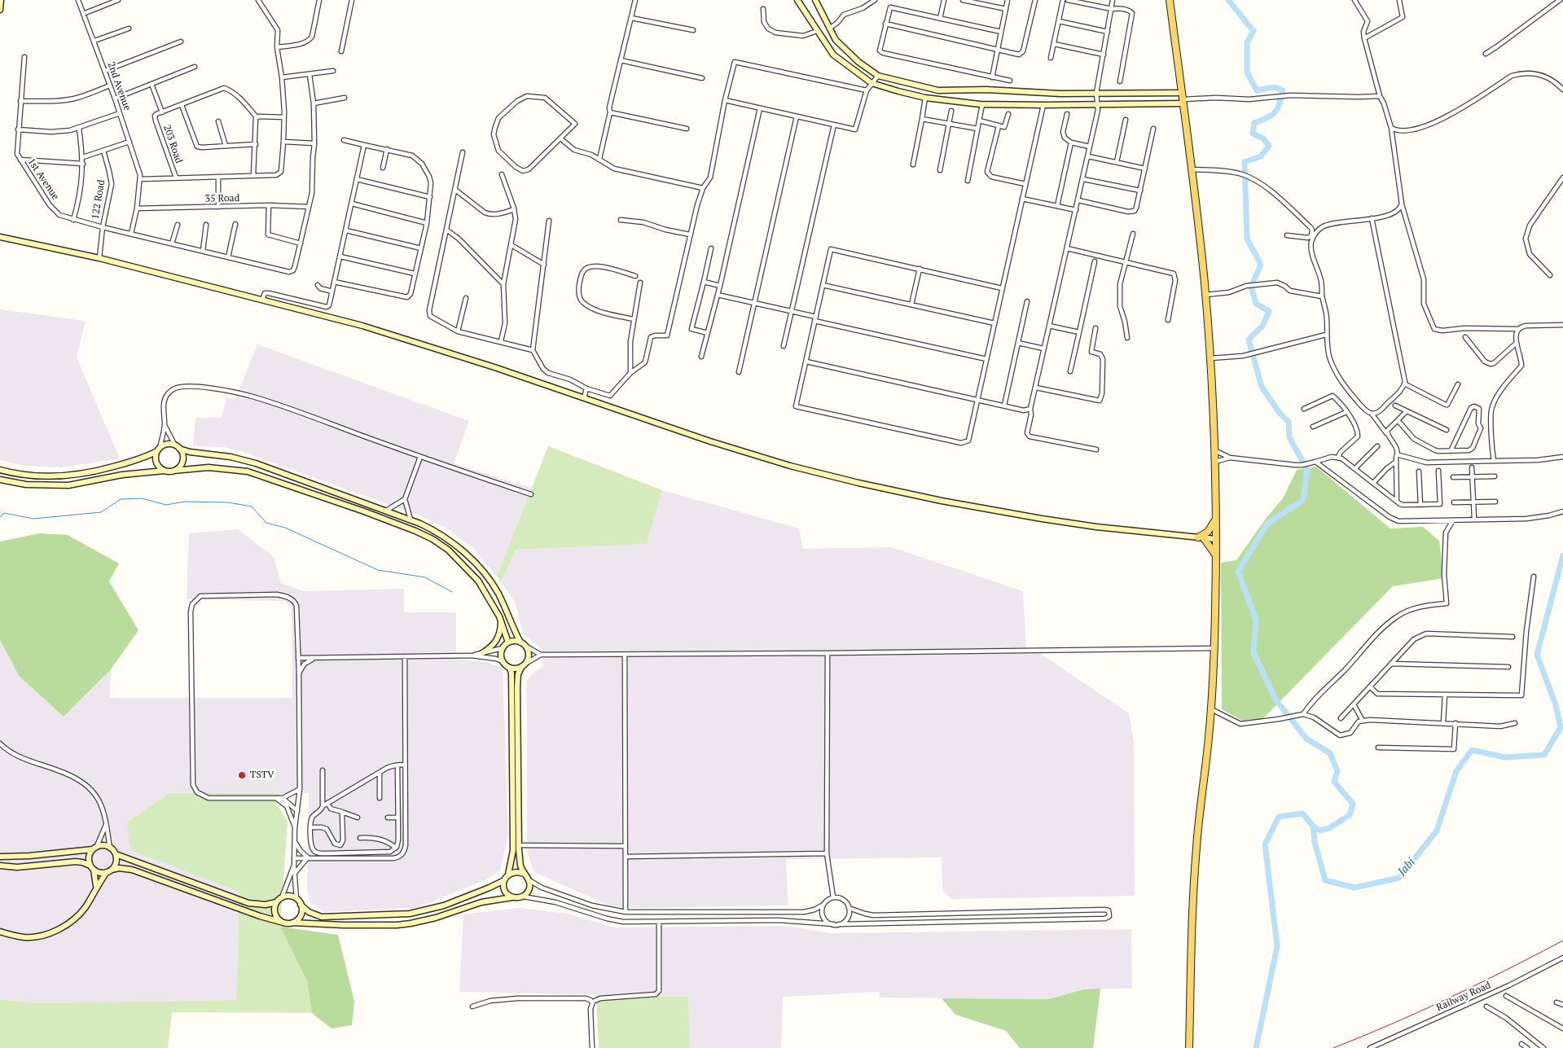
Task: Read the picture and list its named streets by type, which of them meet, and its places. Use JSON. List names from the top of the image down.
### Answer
{
  "streets": {
    "street": [
      "2nd Avenue",
      "203 Road",
      "1st Avenue",
      "35 Road",
      "122 Road",
      "Railway Road"
    ]
  },
  "crossings": [
    ["2nd Avenue", "1st Avenue"],
    ["2nd Avenue", "35 Road"],
    ["1st Avenue", "122 Road"]
  ],
  "water": ["Jabi"],
  "places": ["TSTV"]
}
